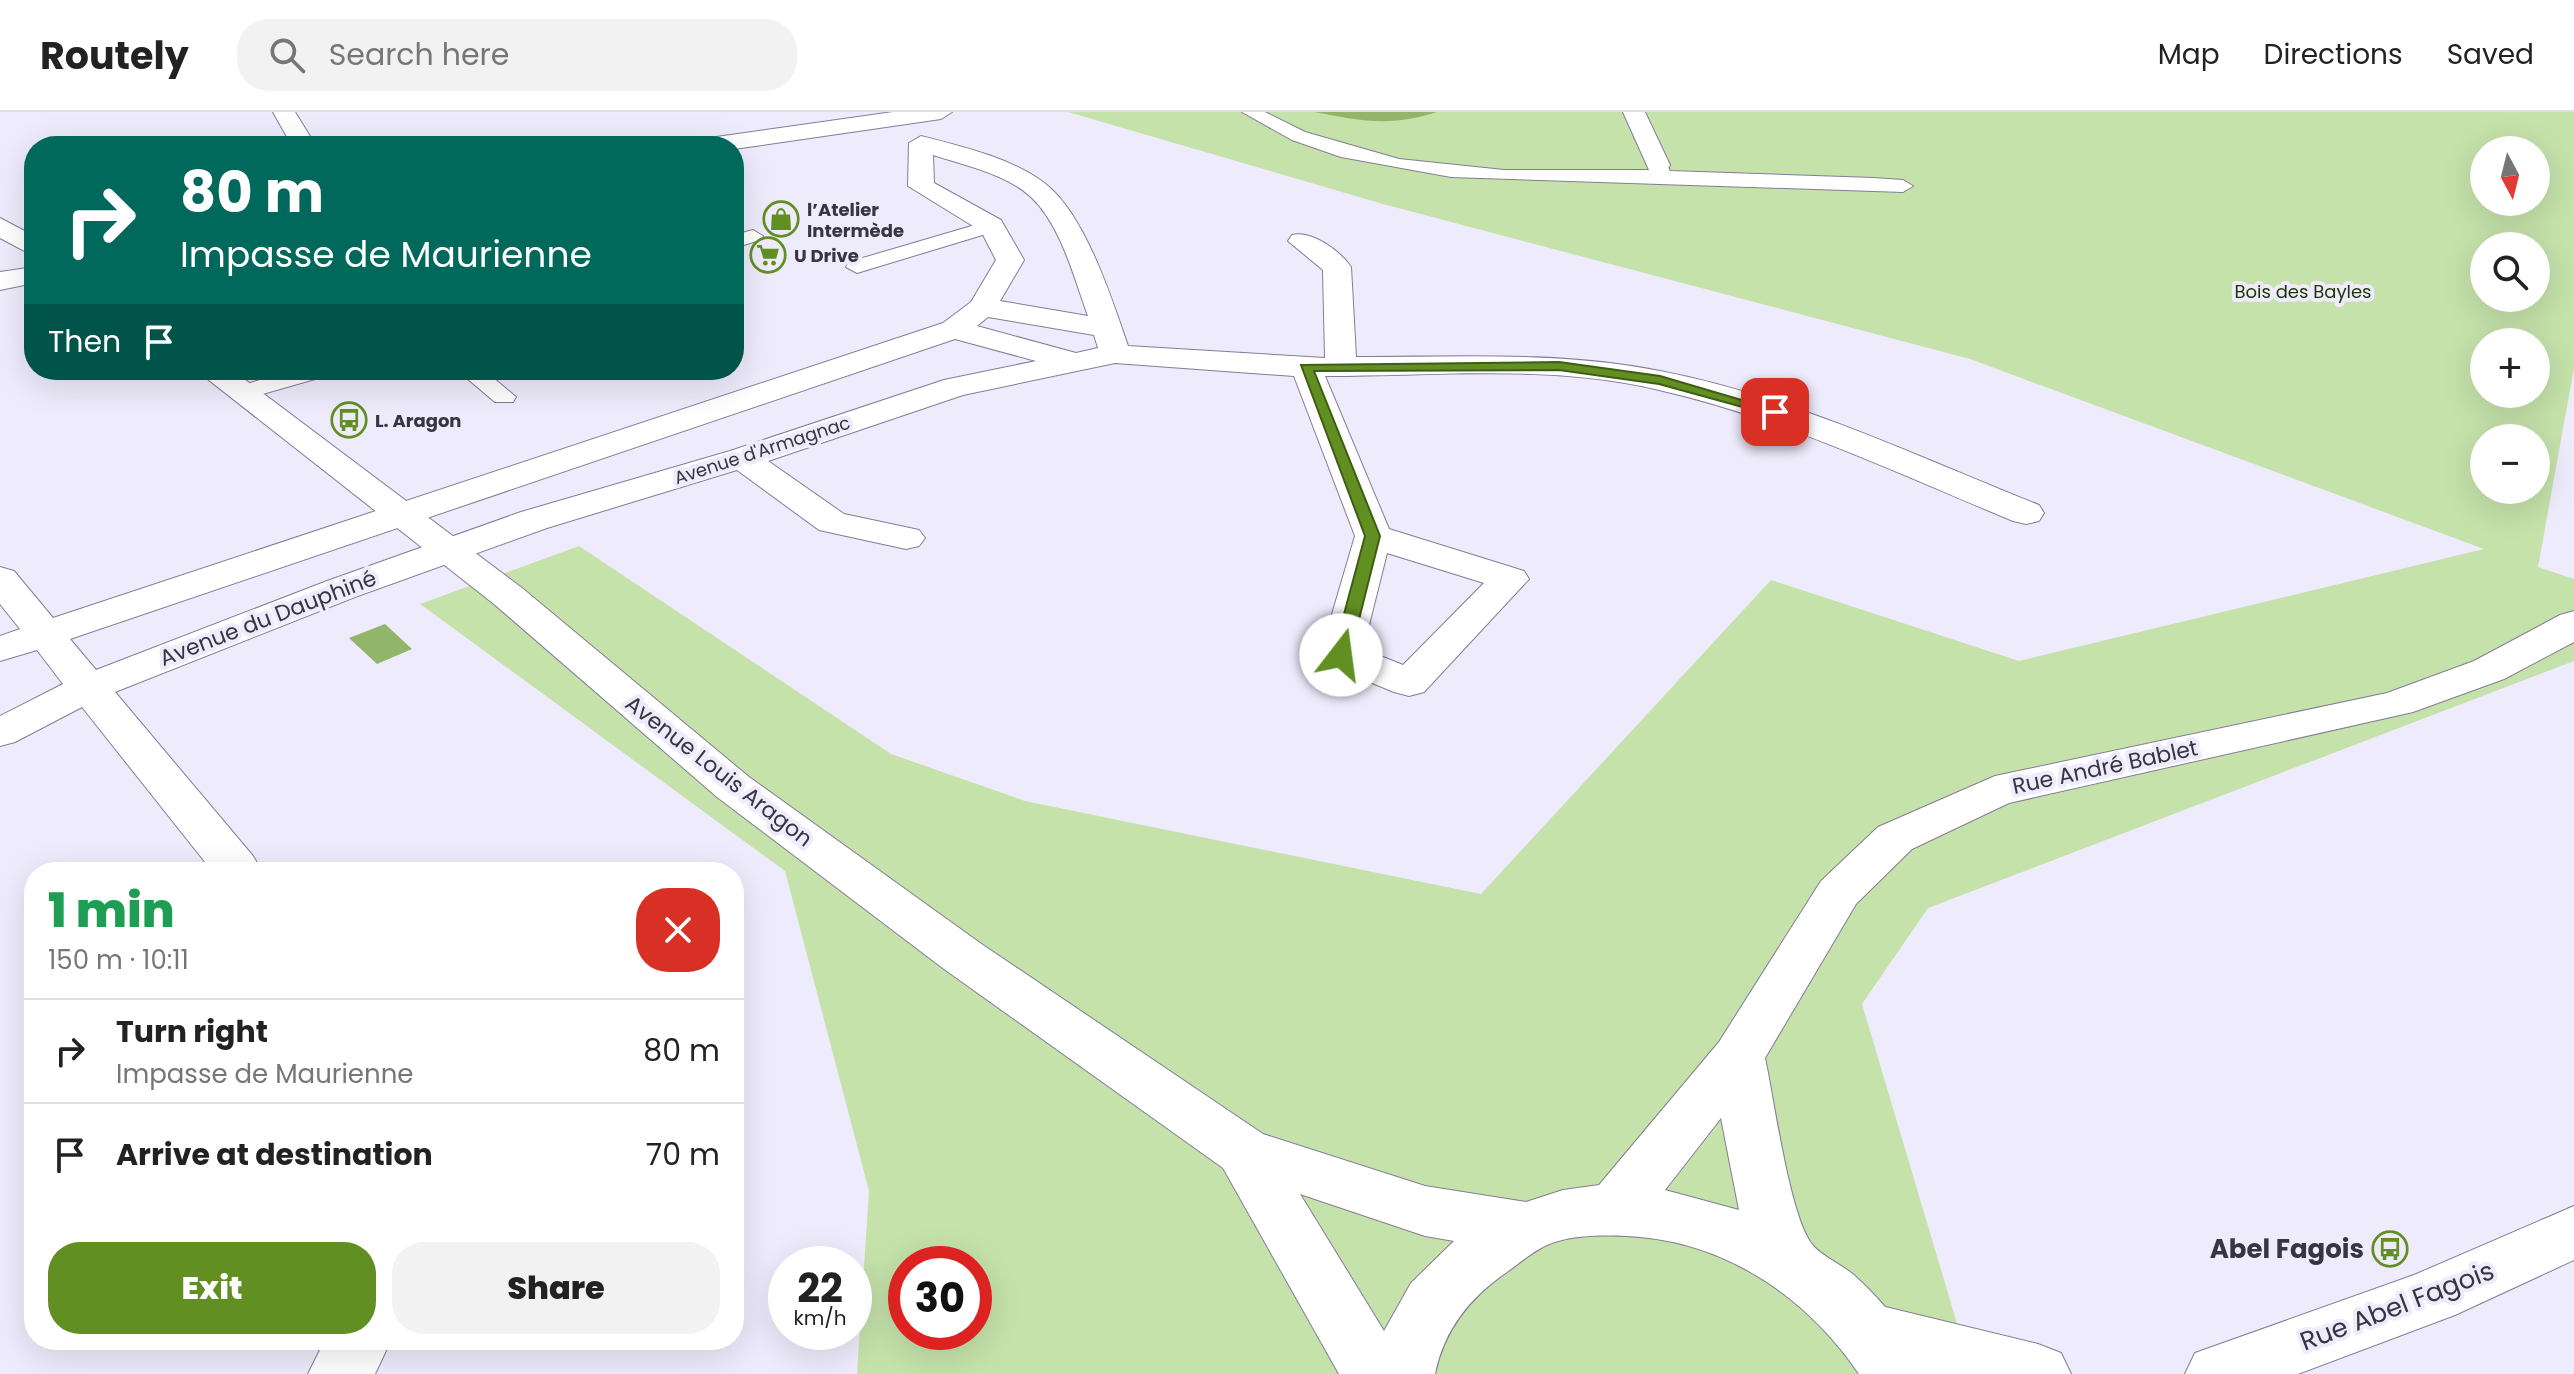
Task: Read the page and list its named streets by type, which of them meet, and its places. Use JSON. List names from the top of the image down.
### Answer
{
  "streets": {
    "street": [
      "Avenue d'Armagnac",
      "Avenue du Dauphiné",
      "Rue André Bablet",
      "Avenue Louis Aragon",
      "Rue Abel Fagois"
    ]
  },
  "crossings": [
    ["Avenue d'Armagnac", "Avenue du Dauphiné"],
    ["Avenue d'Armagnac", "Avenue Louis Aragon"],
    ["Avenue du Dauphiné", "Avenue Louis Aragon"]
  ],
  "parks": ["Bois des Bayles"],
  "places": {
    "shop": ["l’Atelier Intermède"],
    "supermarket": ["U Drive"],
    "bus stop": ["L. Aragon", "Abel Fagois"]
  },
  "north": "bottom",
  "page": {
    "header": "Routely",
    "search": "Search here",
    "nav": ["Map", "Directions", "Saved"],
    "map_buttons": ["+", "−"],
    "turn": ["80 m", "Impasse de Maurienne"],
    "then": "Then",
    "heading": ["1 min", "150 m · 10:11"],
    "list": [
      {
        "name": "Turn right",
        "note": "Impasse de Maurienne",
        "value": "80 m"
      },
      {
        "name": "Arrive at destination",
        "value": "70 m"
      }
    ],
    "buttons": ["Exit", "Share"],
    "speed": "22 km/h",
    "limit": "30"
  }
}
